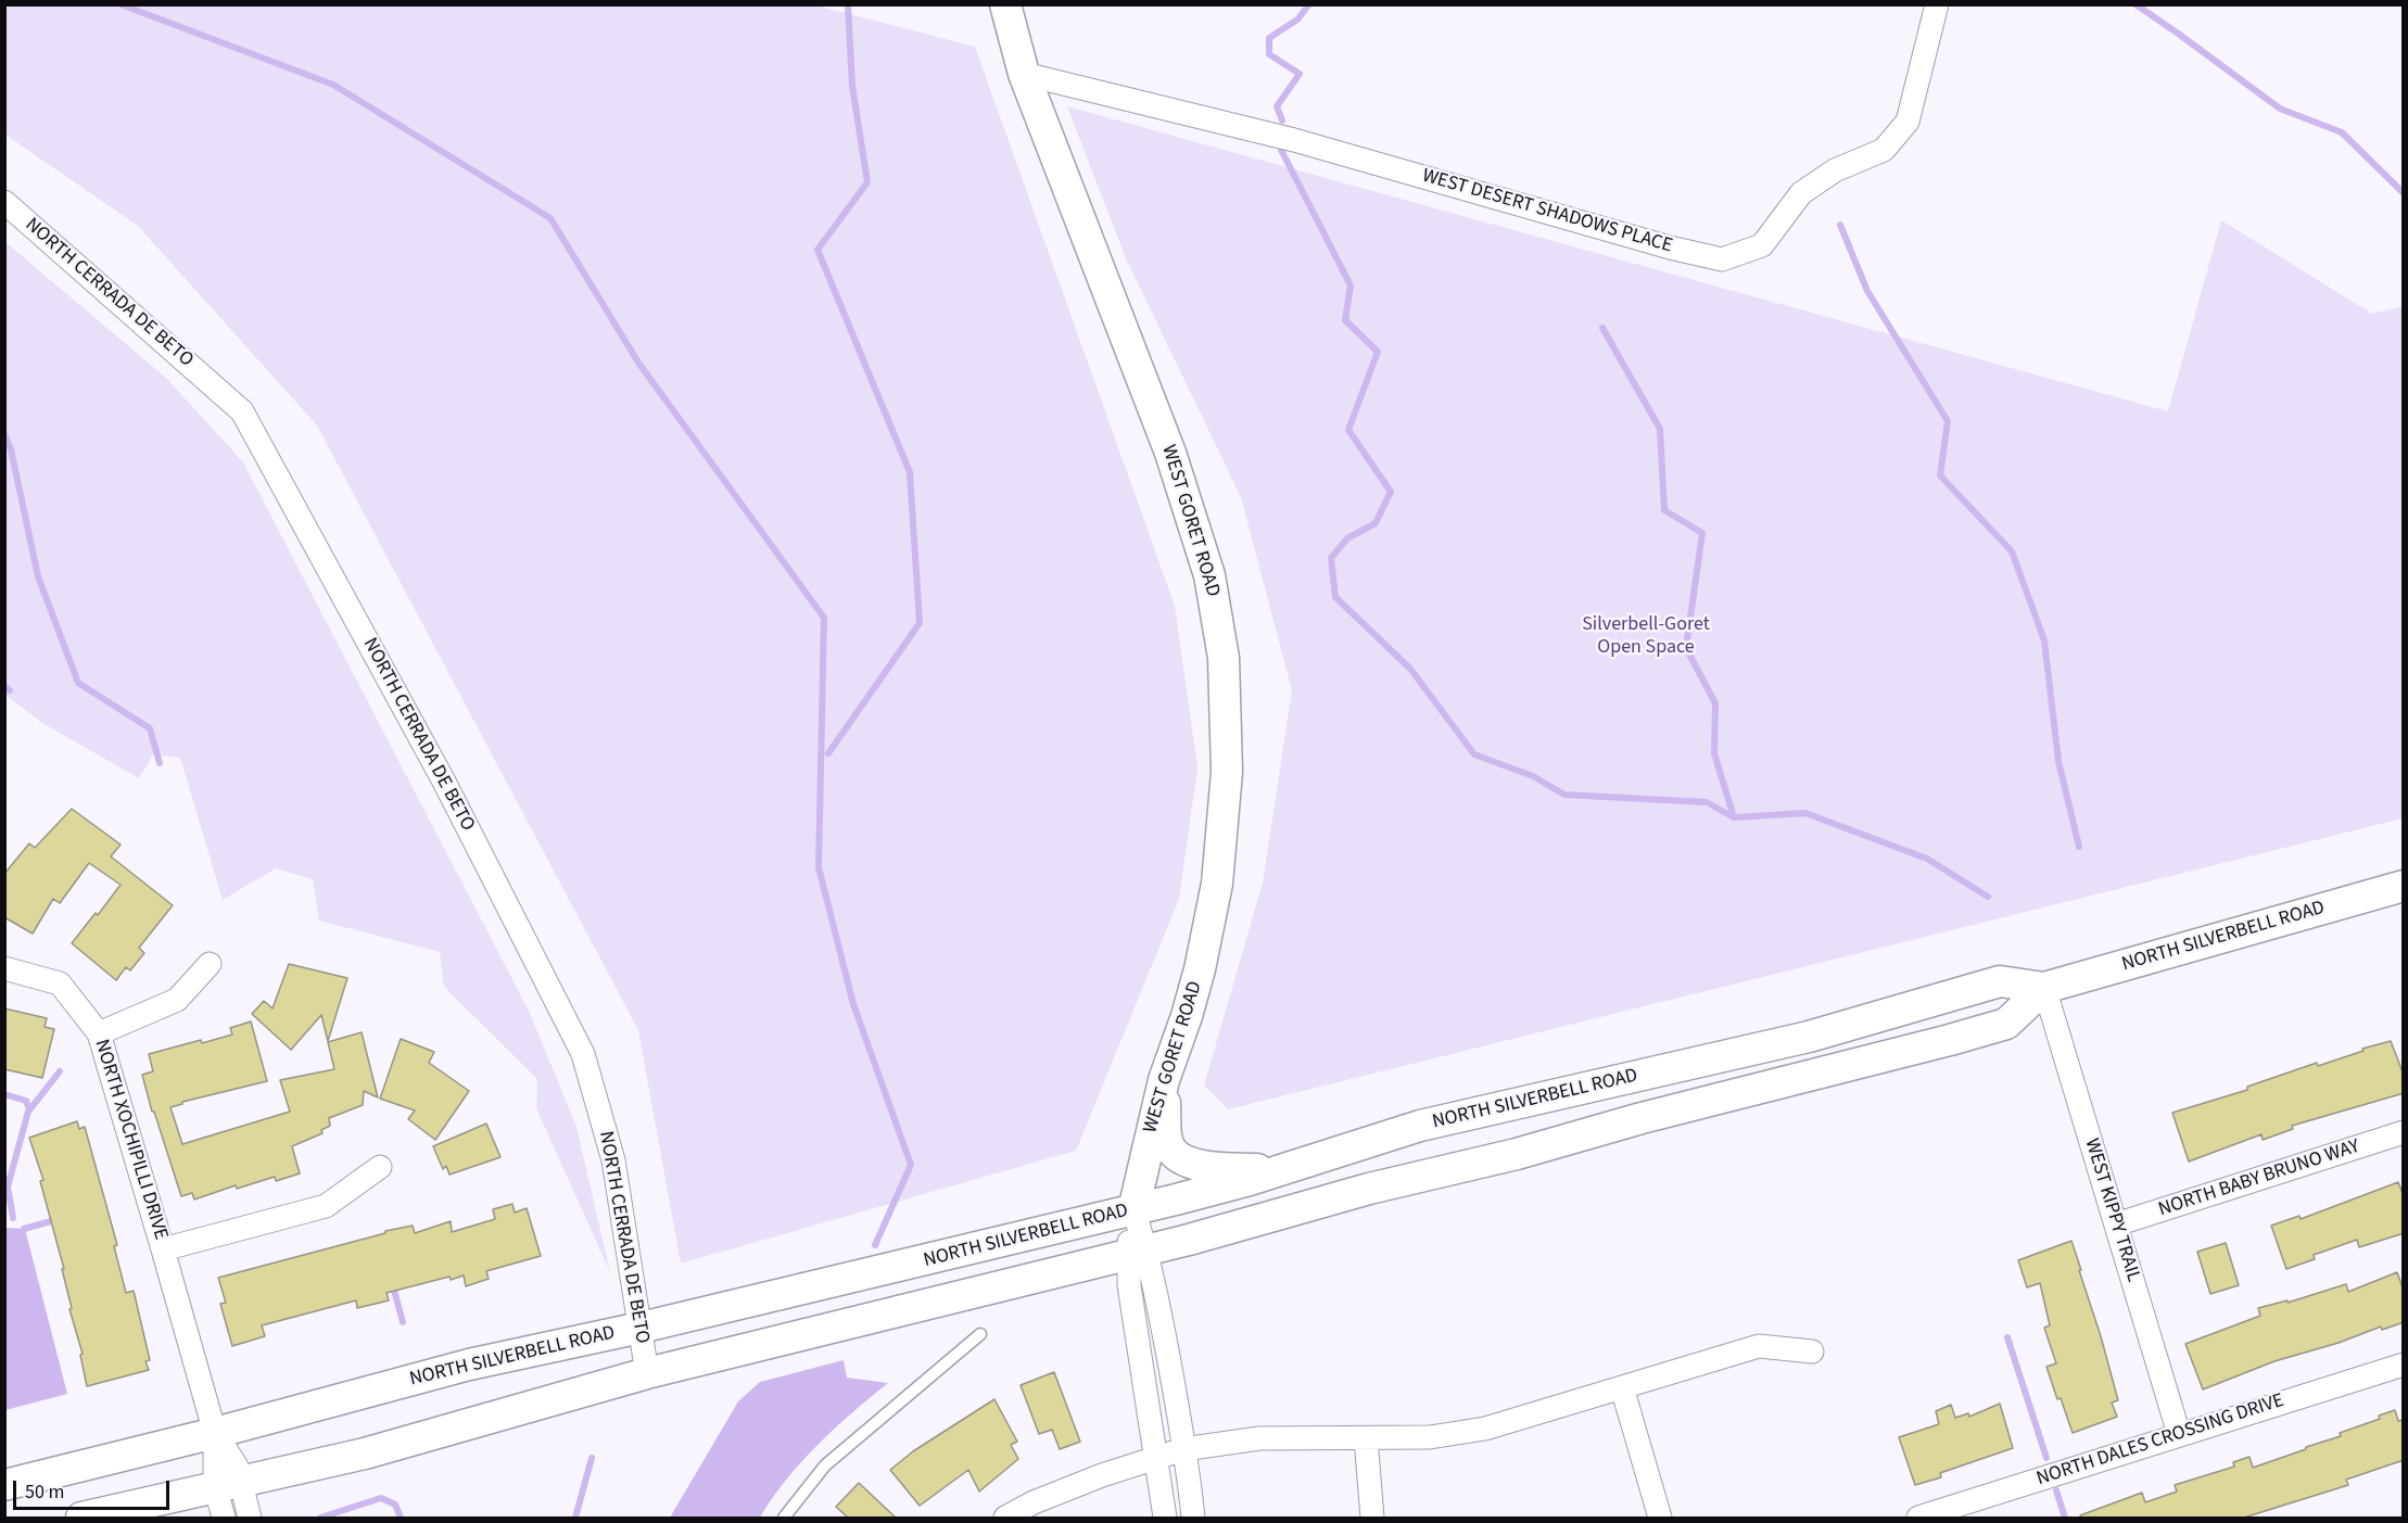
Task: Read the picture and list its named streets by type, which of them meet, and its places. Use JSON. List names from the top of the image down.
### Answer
{
  "streets": {
    "main road": ["WEST GORET ROAD", "NORTH SILVERBELL ROAD"],
    "street": [
      "WEST DESERT SHADOWS PLACE",
      "NORTH CERRADA DE BETO",
      "NORTH XOCHIPILLI DRIVE",
      "NORTH BABY BRUNO WAY",
      "WEST KIPPY TRAIL",
      "NORTH DALES CROSSING DRIVE"
    ]
  },
  "crossings": [
    ["WEST DESERT SHADOWS PLACE", "WEST GORET ROAD"],
    ["NORTH CERRADA DE BETO", "NORTH SILVERBELL ROAD"],
    ["WEST GORET ROAD", "NORTH SILVERBELL ROAD"],
    ["NORTH SILVERBELL ROAD", "NORTH XOCHIPILLI DRIVE"],
    ["NORTH SILVERBELL ROAD", "WEST KIPPY TRAIL"],
    ["NORTH BABY BRUNO WAY", "WEST KIPPY TRAIL"],
    ["WEST KIPPY TRAIL", "NORTH DALES CROSSING DRIVE"]
  ],
  "parks": ["Silverbell-Goret Open Space"],
  "scale_bar": "50 m"
}
